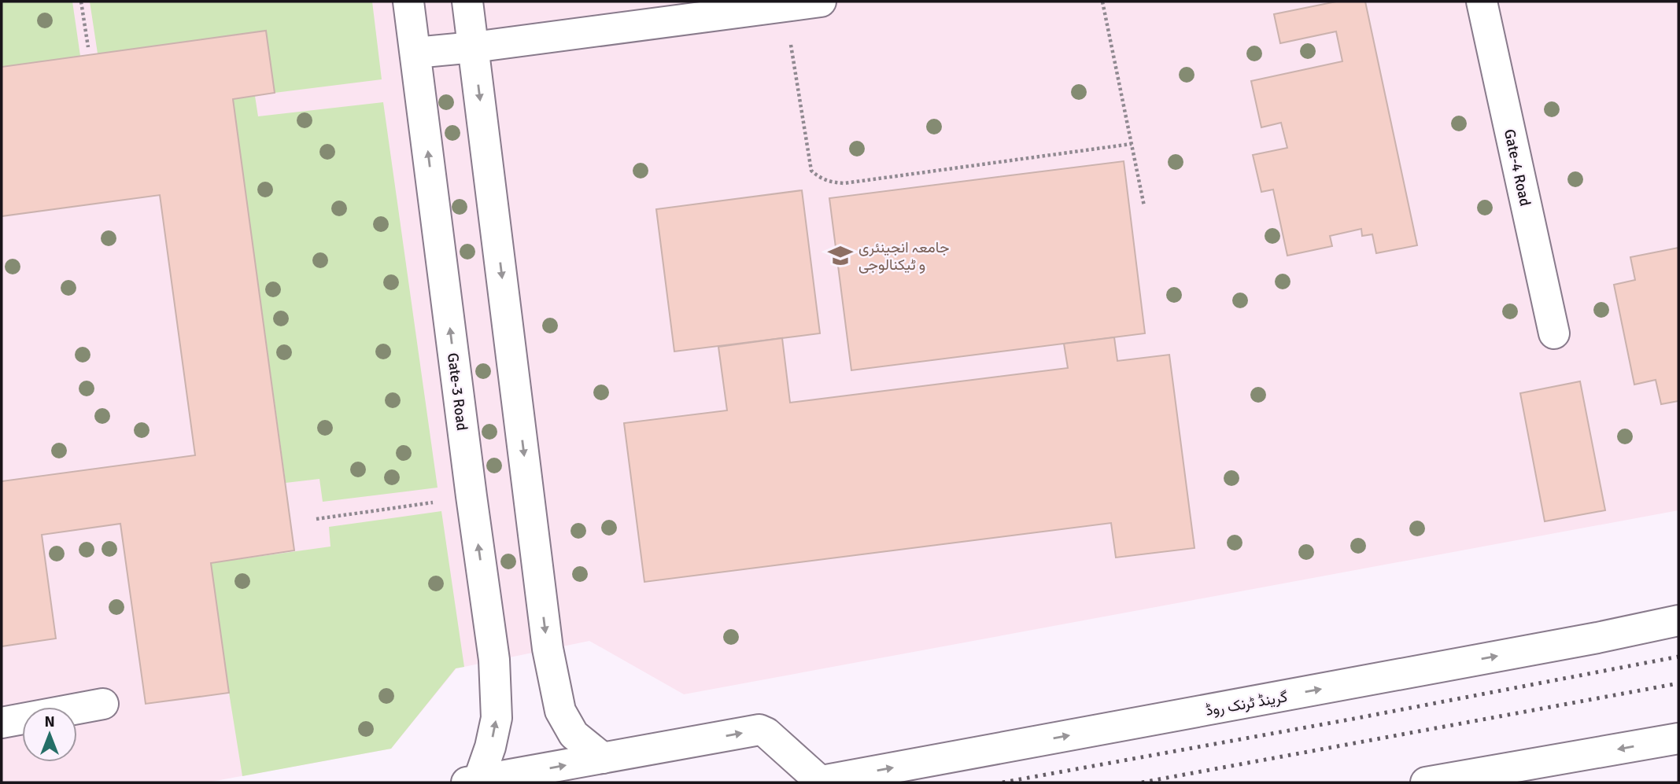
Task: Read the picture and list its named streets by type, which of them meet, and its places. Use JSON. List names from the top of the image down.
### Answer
{
  "streets": {
    "main road": ["Gate-4 Road", "Gate-3 Road", "گرینڈ ٹرنک روڈ"]
  },
  "one_way": ["گرینڈ ٹرنک روڈ"],
  "places": {
    "school or university": ["جامعہ انجینئری و ٹیکنالوجی"]
  },
  "north": "top"
}
